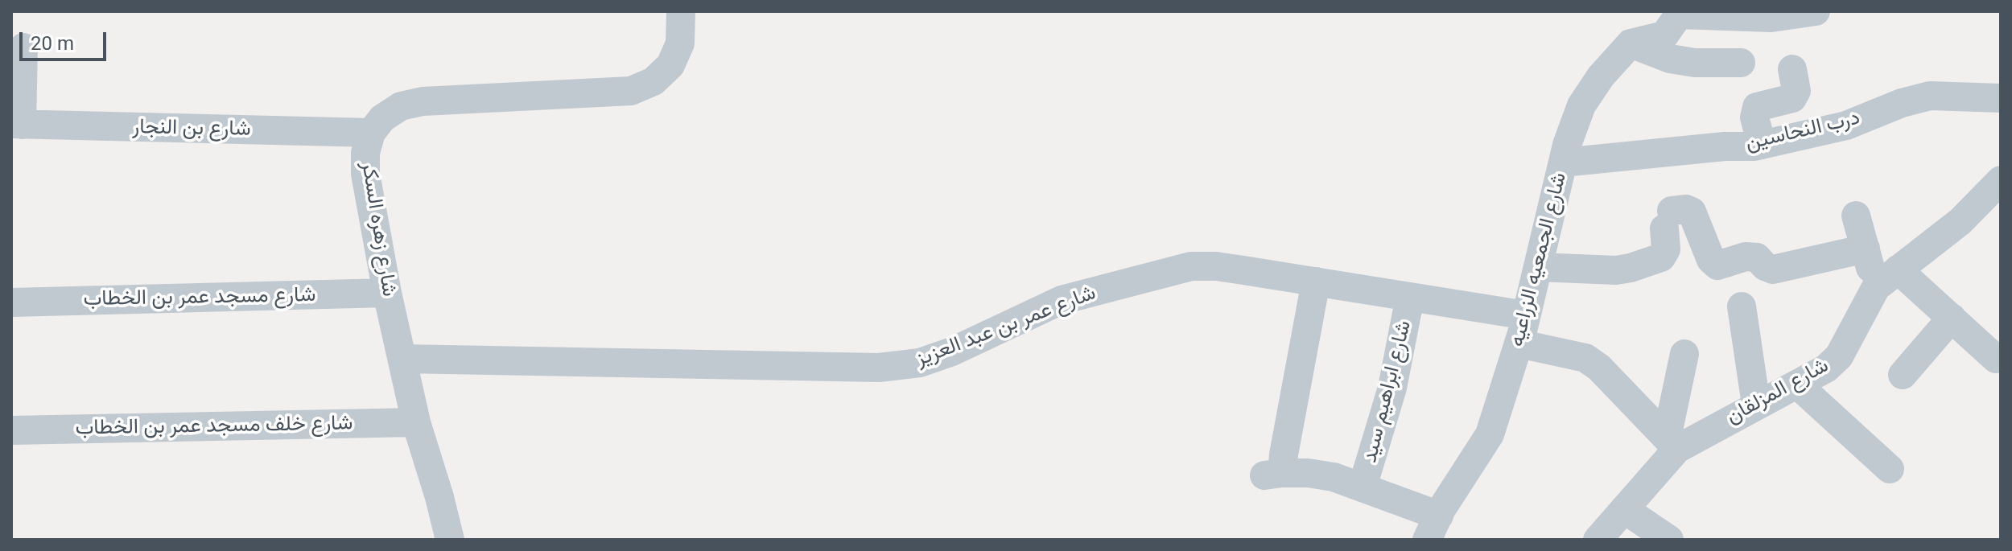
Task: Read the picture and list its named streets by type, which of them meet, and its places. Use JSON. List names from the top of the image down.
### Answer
{
  "streets": {
    "street": [
      "شارع بن النجار",
      "درب النحاسين",
      "شارع زهره السكر",
      "شارع الجمعيه الزراعيه",
      "شارع مسجد عمر بن الخطاب",
      "شارع عمر بن عبد العزيز",
      "شارع ابراهيم سيد",
      "شارع المزلقان",
      "شارع خلف مسجد عمر بن الخطاب"
    ]
  },
  "crossings": [
    ["شارع بن النجار", "شارع زهره السكر"],
    ["درب النحاسين", "شارع الجمعيه الزراعيه"],
    ["شارع زهره السكر", "شارع مسجد عمر بن الخطاب"],
    ["شارع زهره السكر", "شارع عمر بن عبد العزيز"],
    ["شارع زهره السكر", "شارع خلف مسجد عمر بن الخطاب"],
    ["شارع الجمعيه الزراعيه", "شارع عمر بن عبد العزيز"],
    ["شارع الجمعيه الزراعيه", "شارع ابراهيم سيد"],
    ["شارع عمر بن عبد العزيز", "شارع ابراهيم سيد"]
  ],
  "scale_bar": "20 m"
}
